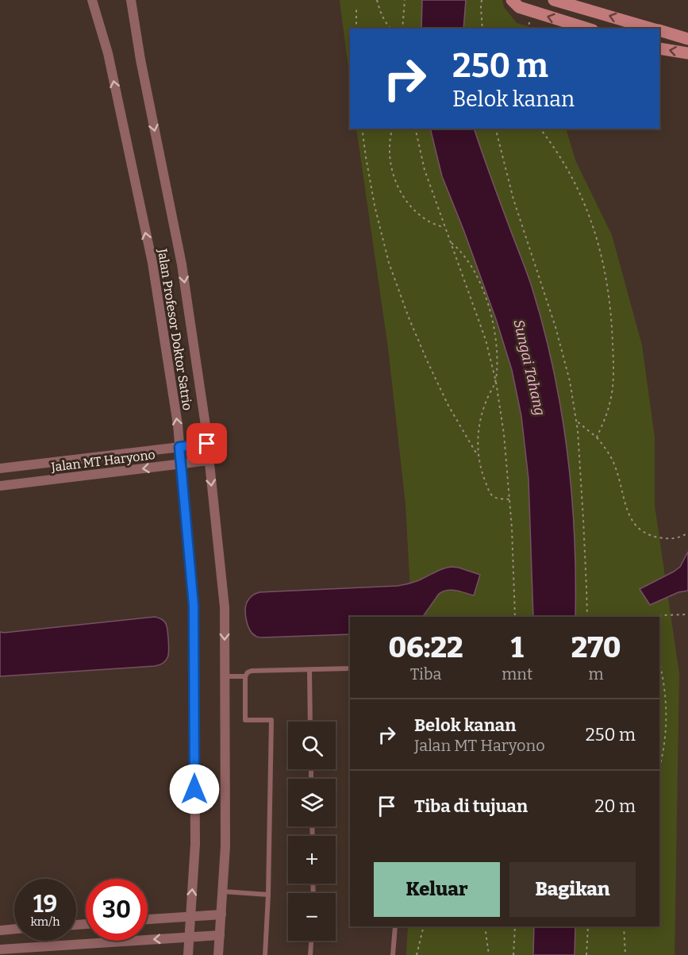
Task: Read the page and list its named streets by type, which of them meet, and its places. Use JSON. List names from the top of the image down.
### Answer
{
  "streets": {
    "street": ["Jalan Profesor Doktor Satrio", "Jalan MT Haryono"]
  },
  "crossings": [
    ["Jalan Profesor Doktor Satrio", "Jalan MT Haryono"]
  ],
  "water": ["Sungai Tahang"],
  "page": {
    "turn": ["250 m", "Belok kanan"],
    "eta": [
      "06:22",
      "Tiba",
      "1",
      "mnt",
      "270",
      "m"
    ],
    "list": [
      {
        "name": "Belok kanan",
        "note": "Jalan MT Haryono",
        "value": "250 m"
      },
      {
        "name": "Tiba di tujuan",
        "value": "20 m"
      }
    ],
    "map_buttons": ["+", "−"],
    "buttons": ["Keluar", "Bagikan"],
    "speed": "19 km/h",
    "limit": "30"
  }
}
